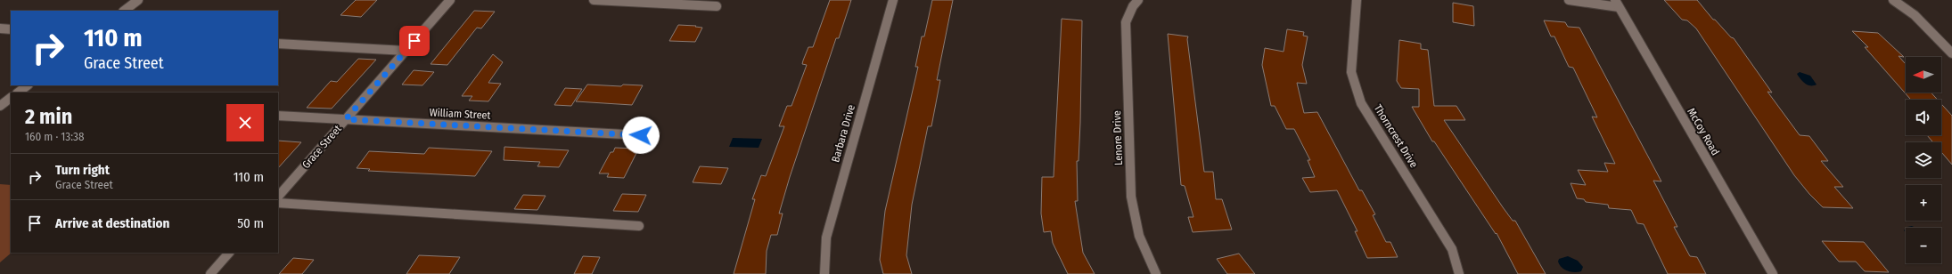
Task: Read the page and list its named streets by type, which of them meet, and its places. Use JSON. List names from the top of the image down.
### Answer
{
  "streets": {
    "street": [
      "William Street",
      "McCoy Road",
      "Barbara Drive",
      "Thorncrest Drive",
      "Lenore Drive",
      "Grace Street"
    ]
  },
  "crossings": [
    ["William Street", "Grace Street"]
  ],
  "north": "left",
  "page": {
    "turn": ["110 m", "Grace Street"],
    "map_buttons": ["+", "−"],
    "heading": ["2 min", "160 m · 13:38"],
    "list": [
      {
        "name": "Turn right",
        "note": "Grace Street",
        "value": "110 m"
      },
      {
        "name": "Arrive at destination",
        "value": "50 m"
      }
    ]
  }
}
